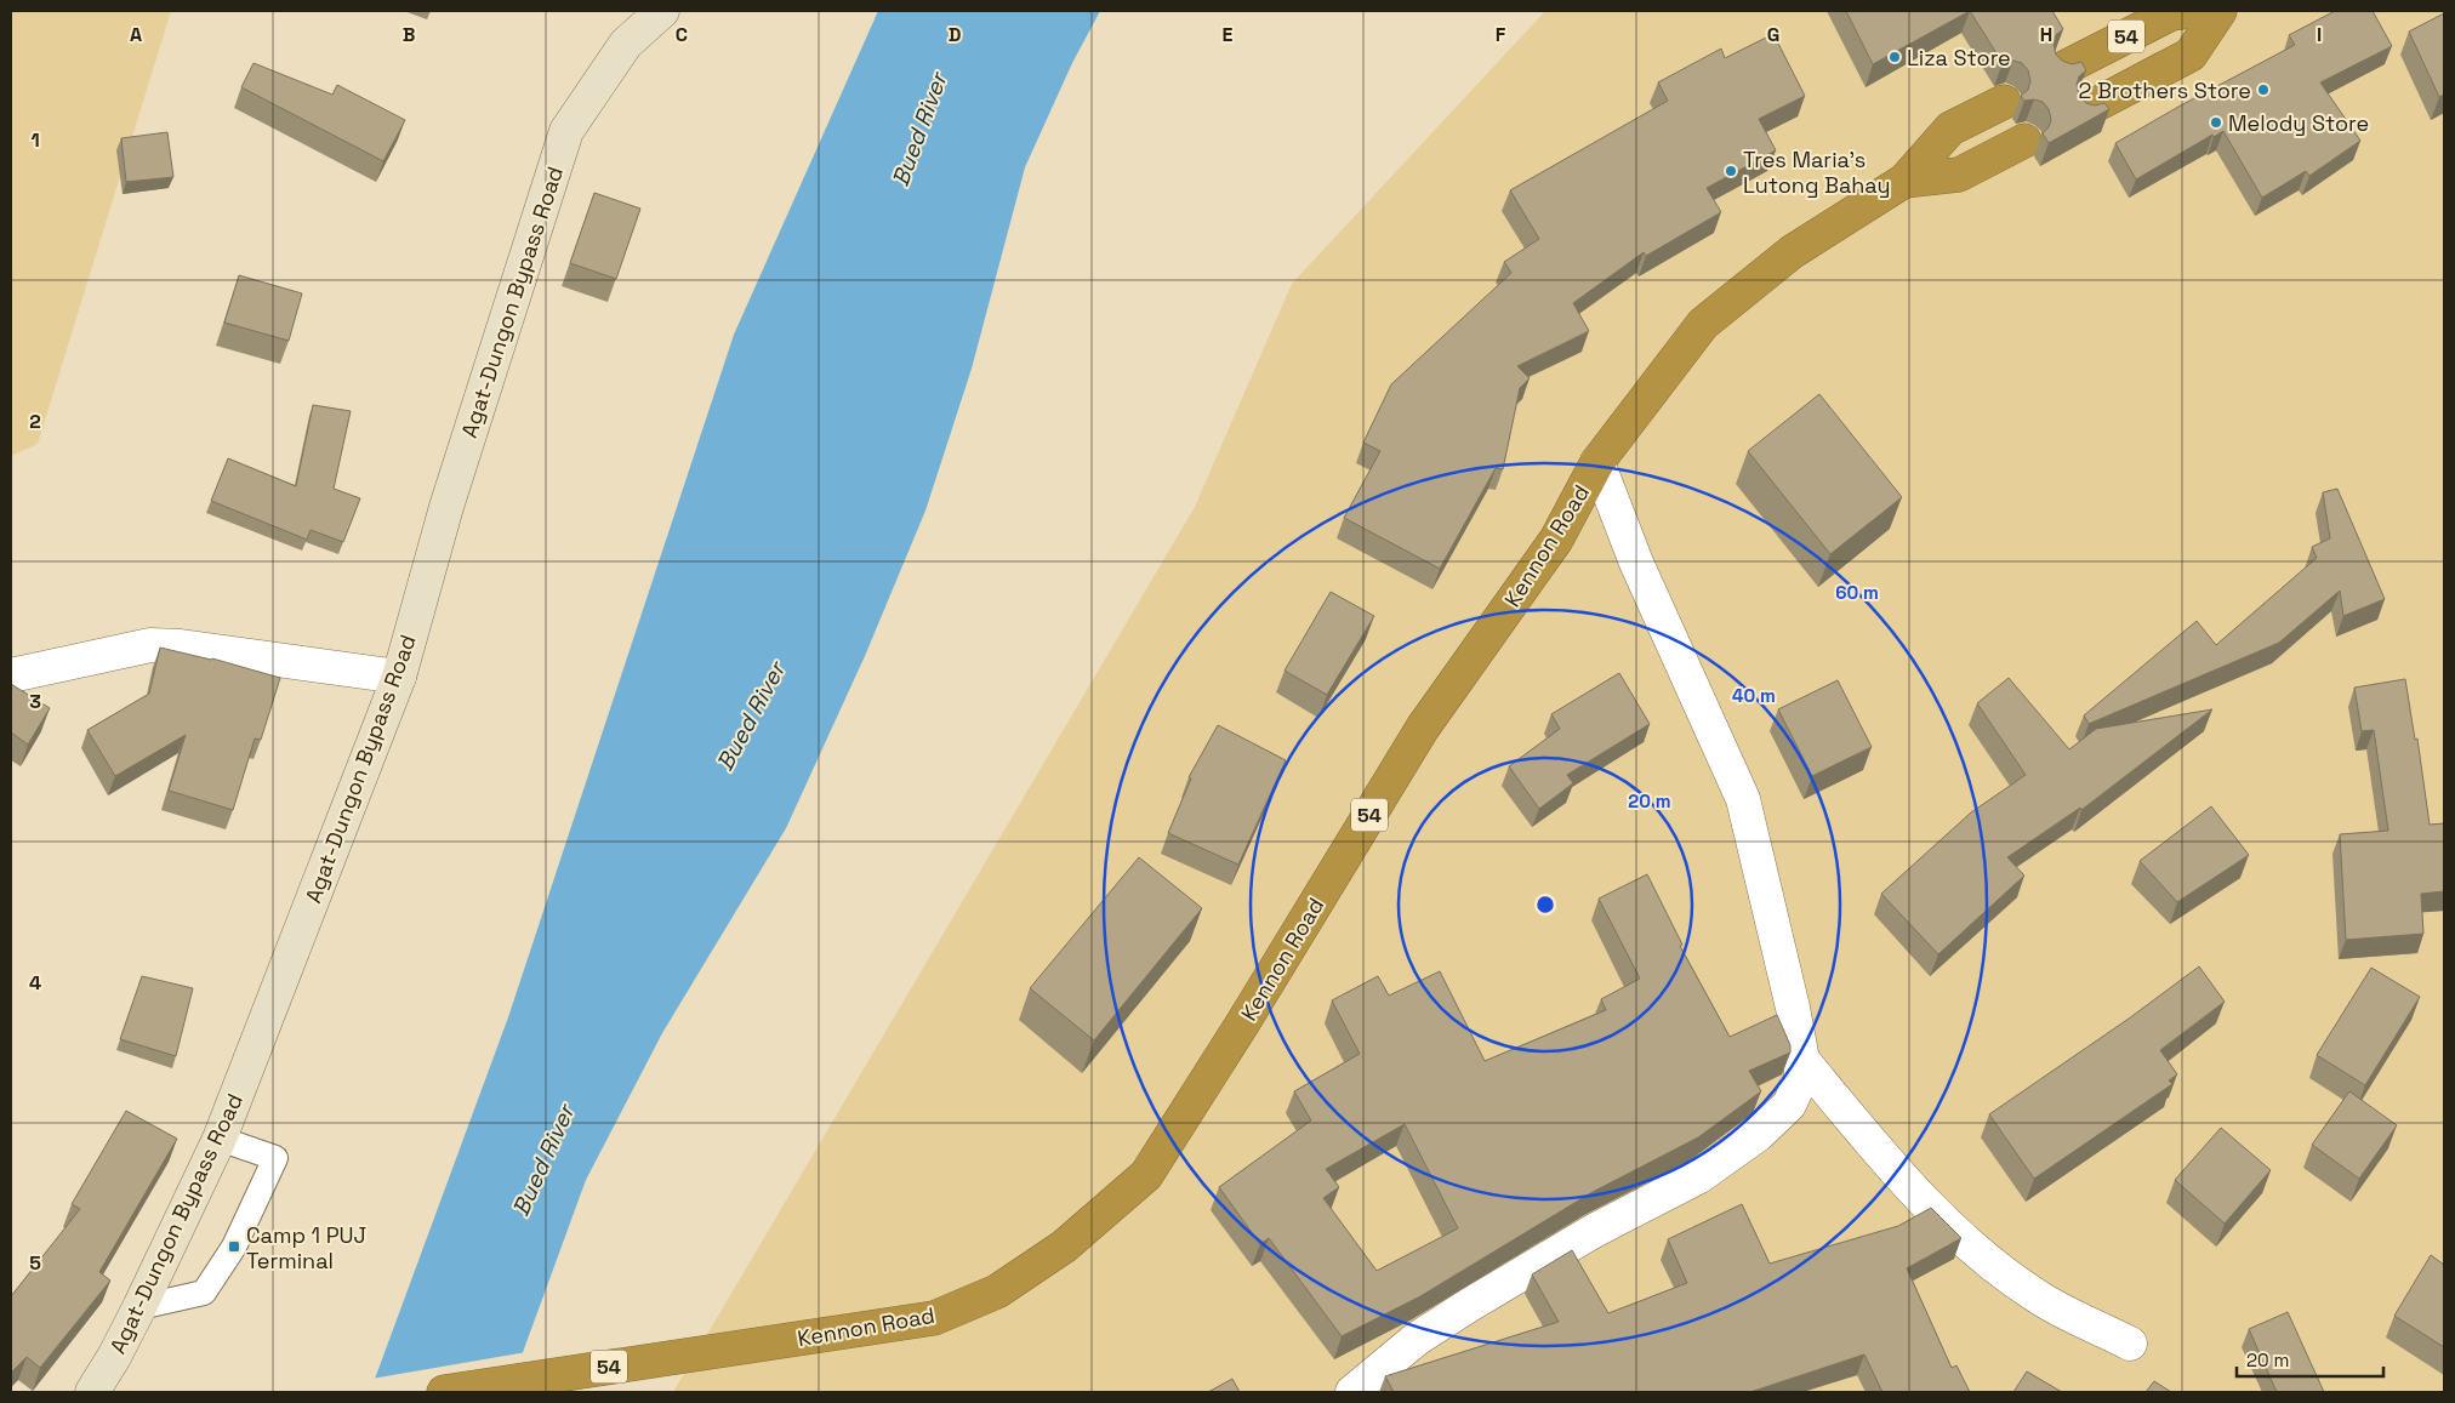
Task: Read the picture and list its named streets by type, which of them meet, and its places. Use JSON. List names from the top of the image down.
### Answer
{
  "streets": {
    "highway": ["54", "Kennon Road"],
    "street": ["Agat-Dungon Bypass Road"]
  },
  "water": ["Bued River"],
  "places": {
    "other": [
      "Liza Store",
      "2 Brothers Store",
      "Melody Store",
      "Tres Maria's Lutong Bahay"
    ],
    "transit": ["Camp 1 PUJ Terminal"]
  },
  "scale_bar": "20 m",
  "grid": {
    "columns": [
      "A",
      "B",
      "C",
      "D",
      "E",
      "F",
      "G",
      "H",
      "I"
    ],
    "rows": [
      "1",
      "2",
      "3",
      "4",
      "5"
    ]
  },
  "rings": ["60 m", "40 m", "20 m"]
}
